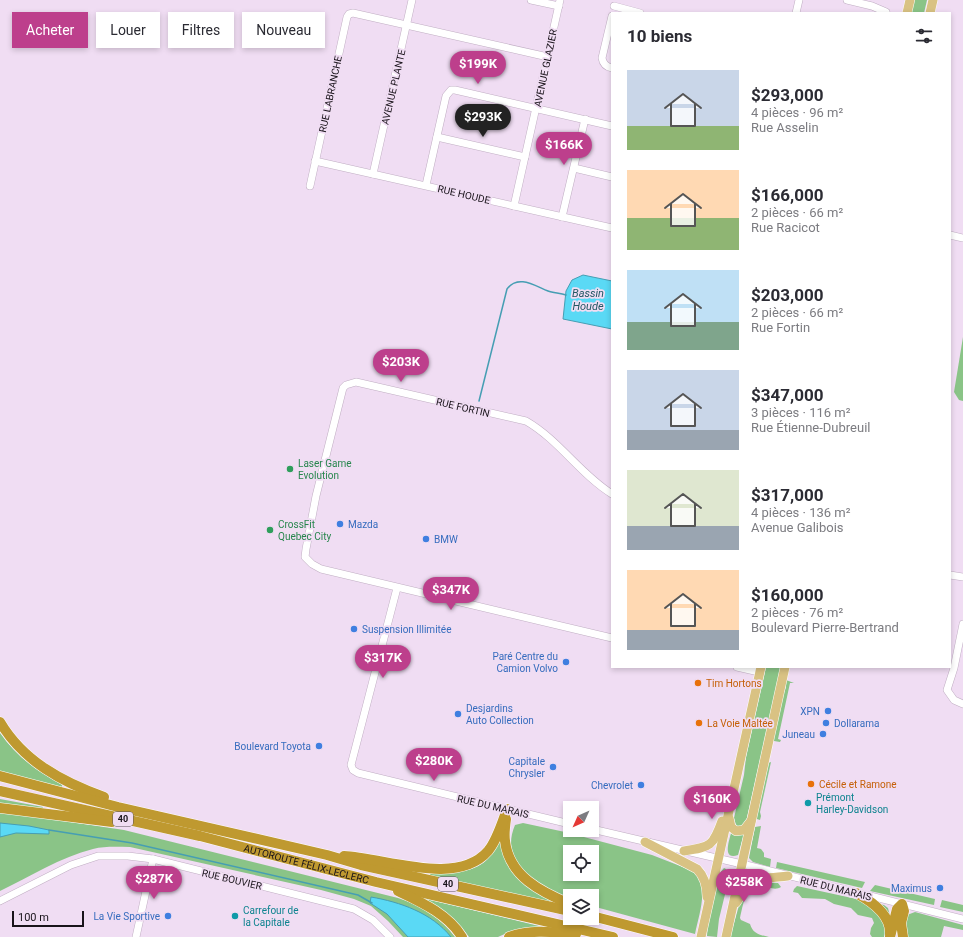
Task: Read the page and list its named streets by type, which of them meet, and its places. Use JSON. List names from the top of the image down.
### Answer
{
  "streets": {
    "highway": ["40", "AUTOROUTE FÉLIX-LECLERC"],
    "street": [
      "AVENUE GLAZIER",
      "AVENUE PLANTE",
      "RUE LABRANCHE",
      "RUE HOUDE",
      "RUE FORTIN",
      "RUE DU MARAIS",
      "RUE BOUVIER"
    ]
  },
  "crossings": [
    ["AVENUE GLAZIER", "RUE LABRANCHE"],
    ["AVENUE GLAZIER", "RUE HOUDE"],
    ["AVENUE PLANTE", "RUE LABRANCHE"],
    ["AVENUE PLANTE", "RUE HOUDE"],
    ["RUE LABRANCHE", "RUE HOUDE"],
    ["RUE FORTIN", "RUE DU MARAIS"]
  ],
  "water": ["Bassin Houde"],
  "places": [
    "Laser Game Evolution",
    "Mazda",
    "CrossFit Quebec City",
    "BMW",
    "Suspension Illimitée",
    "Paré Centre du Camion Volvo",
    "Tim Hortons",
    "XPN",
    "Desjardins Auto Collection",
    "La Voie Maltée",
    "Dollarama",
    "Juneau",
    "Boulevard Toyota",
    "Capitale Chrysler",
    "Cécile et Ramone",
    "Chevrolet",
    "Prémont Harley-Davidson",
    "Maximus",
    "La Vie Sportive",
    "Carrefour de la Capitale"
  ],
  "scale_bar": "100 m",
  "north": "bottom left",
  "page": {
    "chip": [
      "Acheter",
      "Louer",
      "Filtres",
      "Nouveau"
    ],
    "heading": "10 biens",
    "price": [
      "$199K",
      "$293K",
      "$166K",
      "$203K",
      "$347K",
      "$317K",
      "$280K",
      "$160K",
      "$287K",
      "$258K"
    ],
    "list": [
      {
        "name": "$293,000",
        "note": "4 pièces · 96 m² · Rue Asselin"
      },
      {
        "name": "$166,000",
        "note": "2 pièces · 66 m² · Rue Racicot"
      },
      {
        "name": "$203,000",
        "note": "2 pièces · 66 m² · Rue Fortin"
      },
      {
        "name": "$347,000",
        "note": "3 pièces · 116 m² · Rue Étienne-Dubreuil"
      },
      {
        "name": "$317,000",
        "note": "4 pièces · 136 m² · Avenue Galibois"
      },
      {
        "name": "$160,000",
        "note": "2 pièces · 76 m² · Boulevard Pierre-Bertrand"
      }
    ],
    "scale": "100 m"
  }
}
